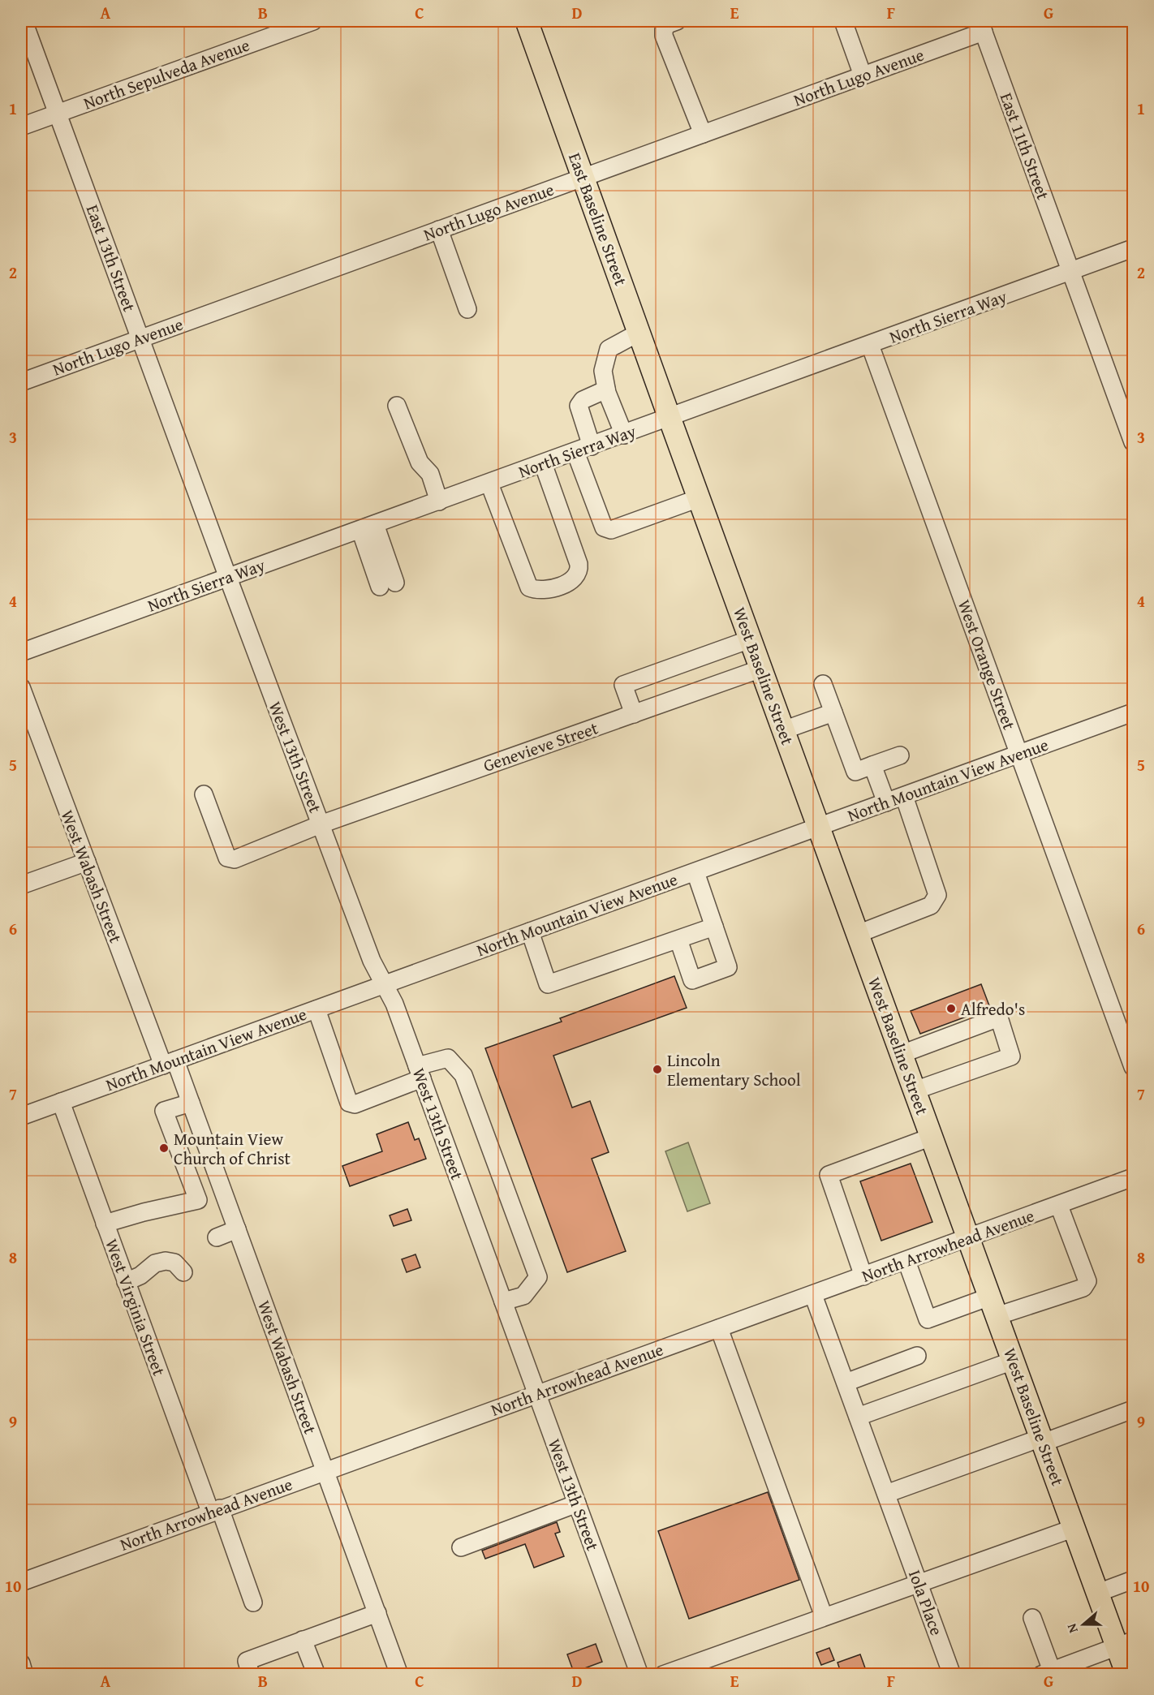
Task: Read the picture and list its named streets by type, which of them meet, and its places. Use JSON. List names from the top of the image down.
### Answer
{
  "streets": {
    "main road": ["East Baseline Street", "West Baseline Street"],
    "street": [
      "North Sepulveda Avenue",
      "North Lugo Avenue",
      "East 11th Street",
      "East 13th Street",
      "North Sierra Way",
      "West Orange Street",
      "Genevieve Street",
      "West 13th Street",
      "North Mountain View Avenue",
      "West Wabash Street",
      "North Arrowhead Avenue",
      "West Virginia Street",
      "Iola Place"
    ]
  },
  "crossings": [
    ["North Sepulveda Avenue", "East 13th Street"],
    ["North Lugo Avenue", "East 11th Street"],
    ["North Lugo Avenue", "East Baseline Street"],
    ["North Lugo Avenue", "East 13th Street"],
    ["East 11th Street", "North Sierra Way"],
    ["East Baseline Street", "North Sierra Way"],
    ["East Baseline Street", "West Baseline Street"],
    ["East 13th Street", "North Sierra Way"],
    ["East 13th Street", "West 13th Street"],
    ["North Sierra Way", "West Orange Street"],
    ["North Sierra Way", "West Baseline Street"],
    ["North Sierra Way", "West 13th Street"],
    ["West Orange Street", "North Mountain View Avenue"],
    ["West Baseline Street", "Genevieve Street"],
    ["West Baseline Street", "North Mountain View Avenue"],
    ["West Baseline Street", "North Arrowhead Avenue"],
    ["Genevieve Street", "West 13th Street"],
    ["West 13th Street", "North Mountain View Avenue"],
    ["West 13th Street", "North Arrowhead Avenue"],
    ["North Mountain View Avenue", "West Wabash Street"],
    ["North Mountain View Avenue", "West Virginia Street"],
    ["West Wabash Street", "North Arrowhead Avenue"],
    ["North Arrowhead Avenue", "West Virginia Street"],
    ["North Arrowhead Avenue", "Iola Place"]
  ],
  "places": ["Alfredo's", "Lincoln Elementary School", "Mountain View Church of Christ"],
  "north": "left",
  "grid": {
    "columns": [
      "A",
      "B",
      "C",
      "D",
      "E",
      "F",
      "G"
    ],
    "rows": [
      "1",
      "2",
      "3",
      "4",
      "5",
      "6",
      "7",
      "8",
      "9",
      "10"
    ]
  }
}
